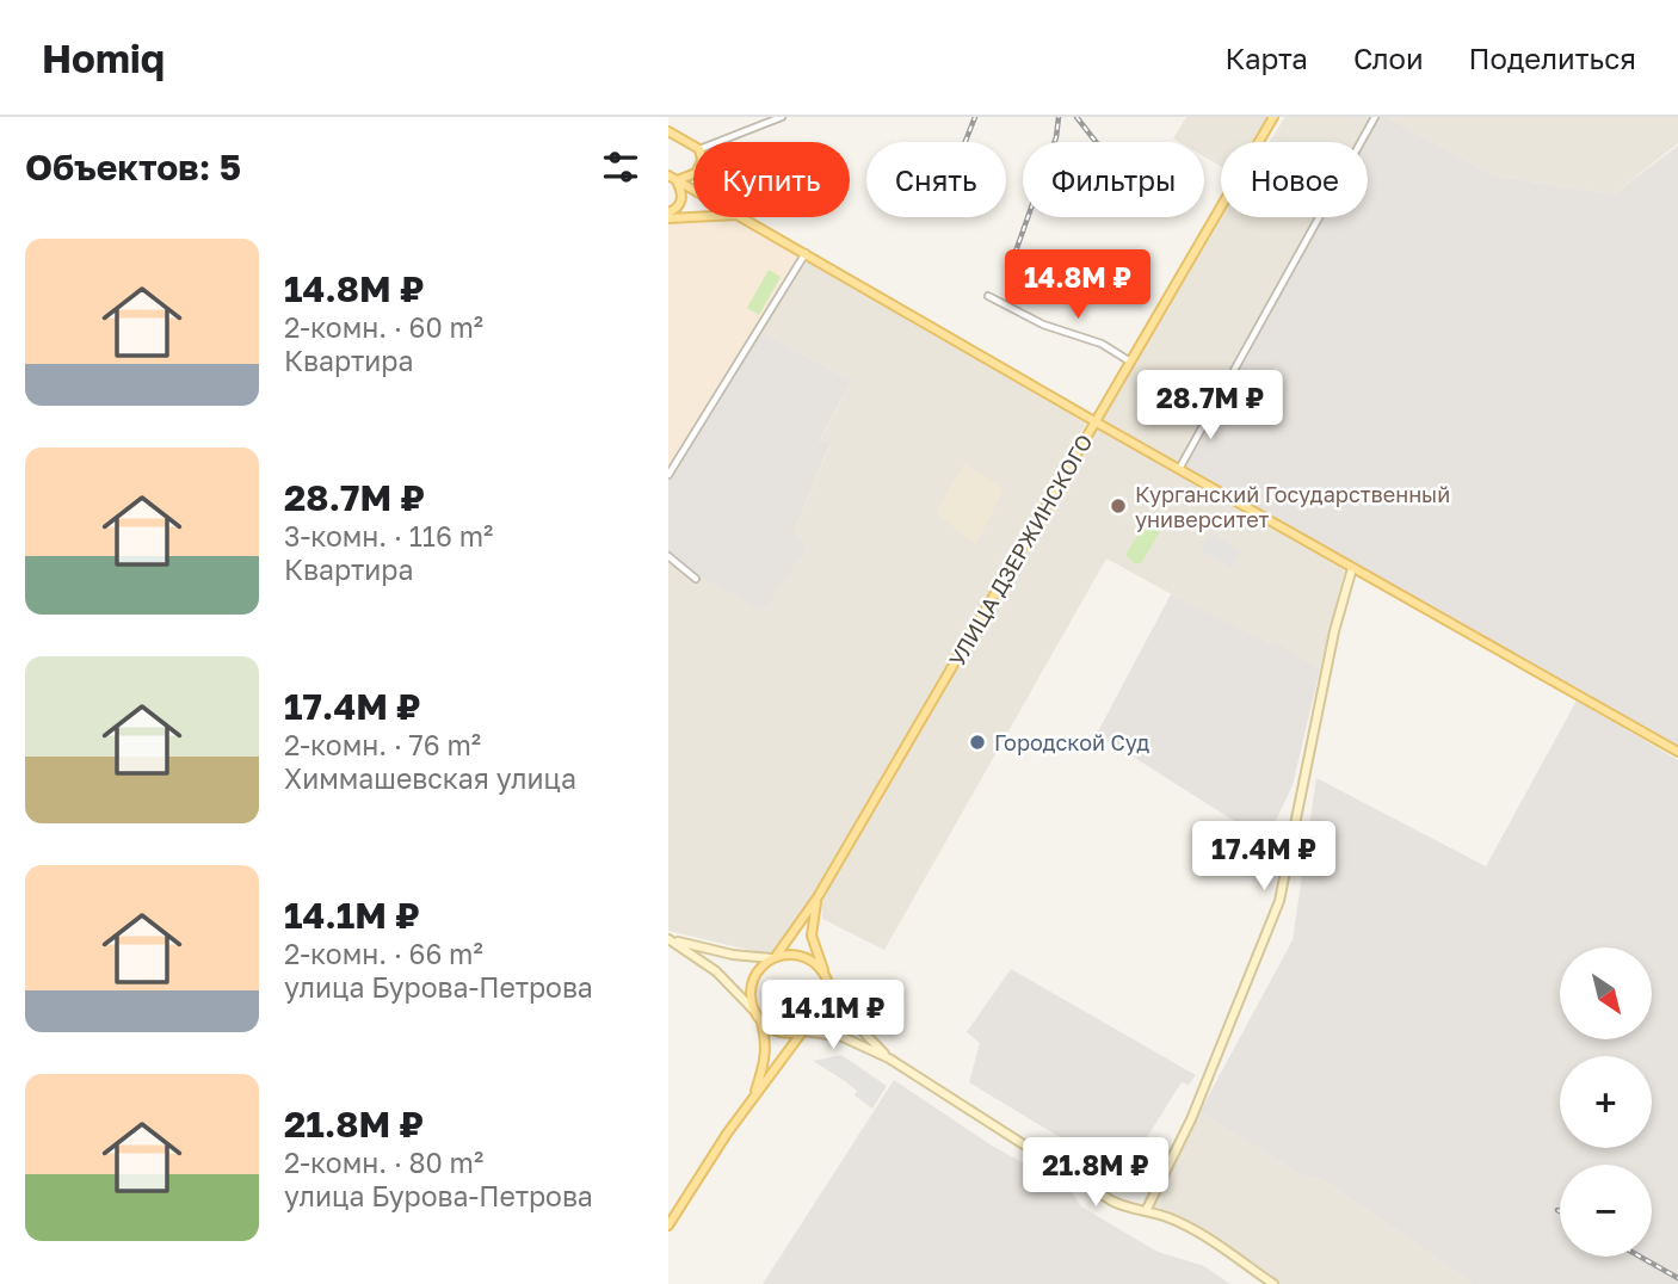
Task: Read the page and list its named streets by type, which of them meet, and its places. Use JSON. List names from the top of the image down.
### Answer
{
  "streets": {
    "main road": ["УЛИЦА ДЗЕРЖИНСКОГО"]
  },
  "places": ["Курганский Государственный университет", "Городской Суд"],
  "north": "bottom right",
  "page": {
    "header": "Homiq",
    "nav": ["Карта", "Слои", "Поделиться"],
    "heading": "Объектов: 5",
    "chip": [
      "Купить",
      "Снять",
      "Фильтры",
      "Новое"
    ],
    "list": [
      {
        "name": "14.8M ₽",
        "note": "2-комн. · 60 m² · Квартира"
      },
      {
        "name": "28.7M ₽",
        "note": "3-комн. · 116 m² · Квартира"
      },
      {
        "name": "17.4M ₽",
        "note": "2-комн. · 76 m² · Химмашевская улица"
      },
      {
        "name": "14.1M ₽",
        "note": "2-комн. · 66 m² · улица Бурова-Петрова"
      },
      {
        "name": "21.8M ₽",
        "note": "2-комн. · 80 m² · улица Бурова-Петрова"
      }
    ],
    "price": [
      "14.8M ₽",
      "28.7M ₽",
      "17.4M ₽",
      "14.1M ₽",
      "21.8M ₽"
    ],
    "map_buttons": ["+", "−"]
  }
}
